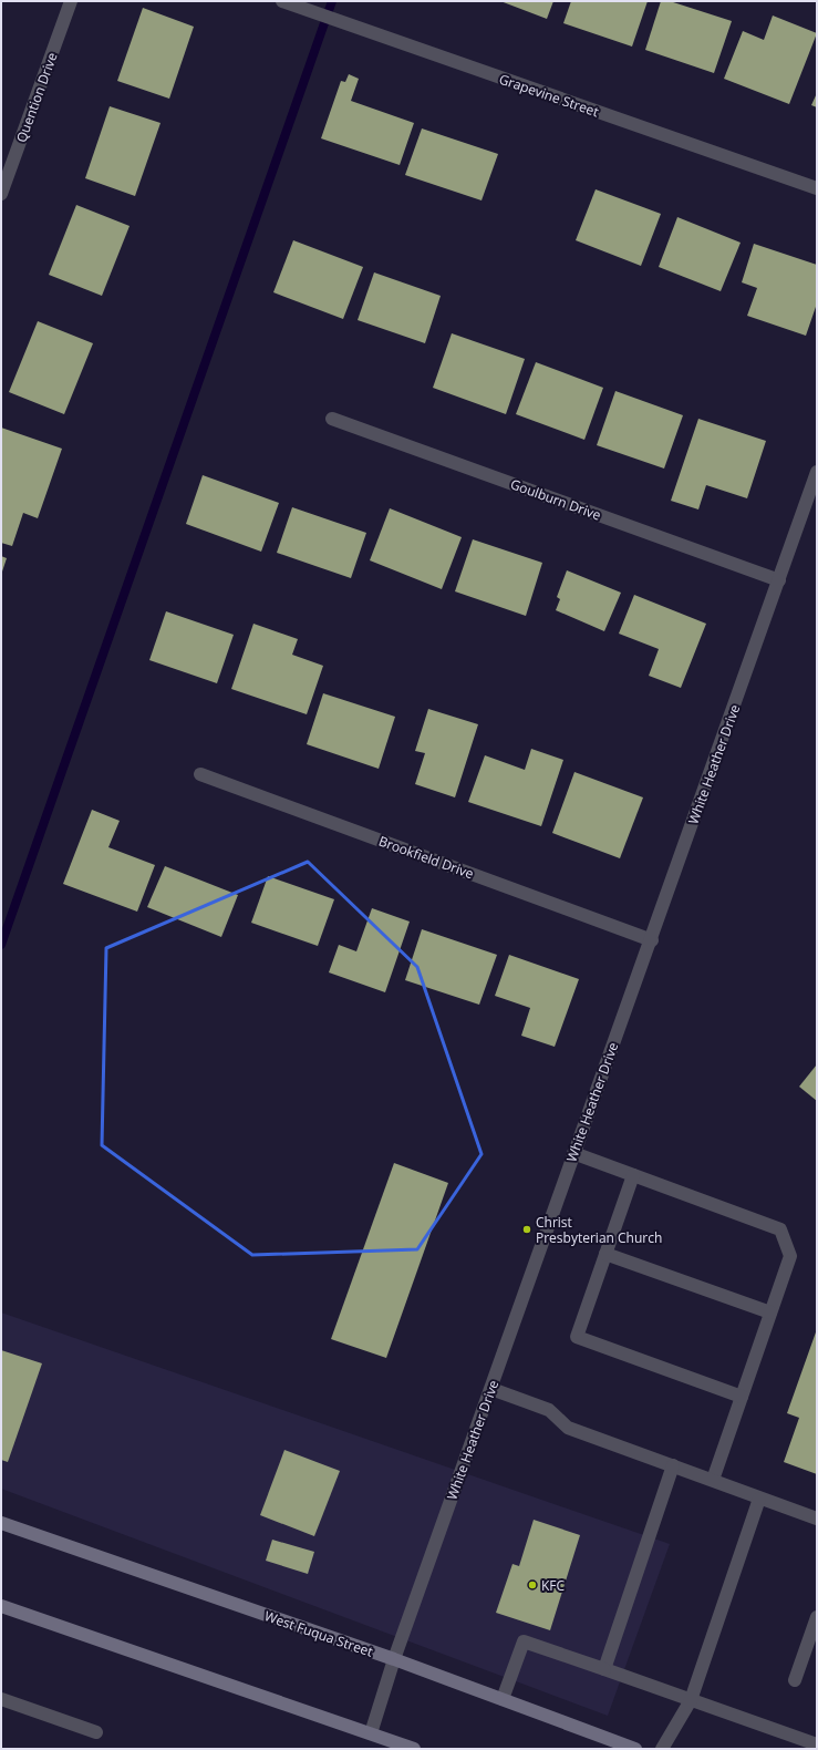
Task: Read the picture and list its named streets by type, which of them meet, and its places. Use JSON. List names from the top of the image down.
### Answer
{
  "streets": {
    "main road": ["West Fuqua Street"],
    "street": [
      "Grapevine Street",
      "Quention Drive",
      "Goulburn Drive",
      "White Heather Drive",
      "Brookfield Drive"
    ]
  },
  "crossings": [
    ["Goulburn Drive", "White Heather Drive"],
    ["White Heather Drive", "Brookfield Drive"],
    ["White Heather Drive", "West Fuqua Street"]
  ],
  "places": ["Christ Presbyterian Church", "KFC"]
}
